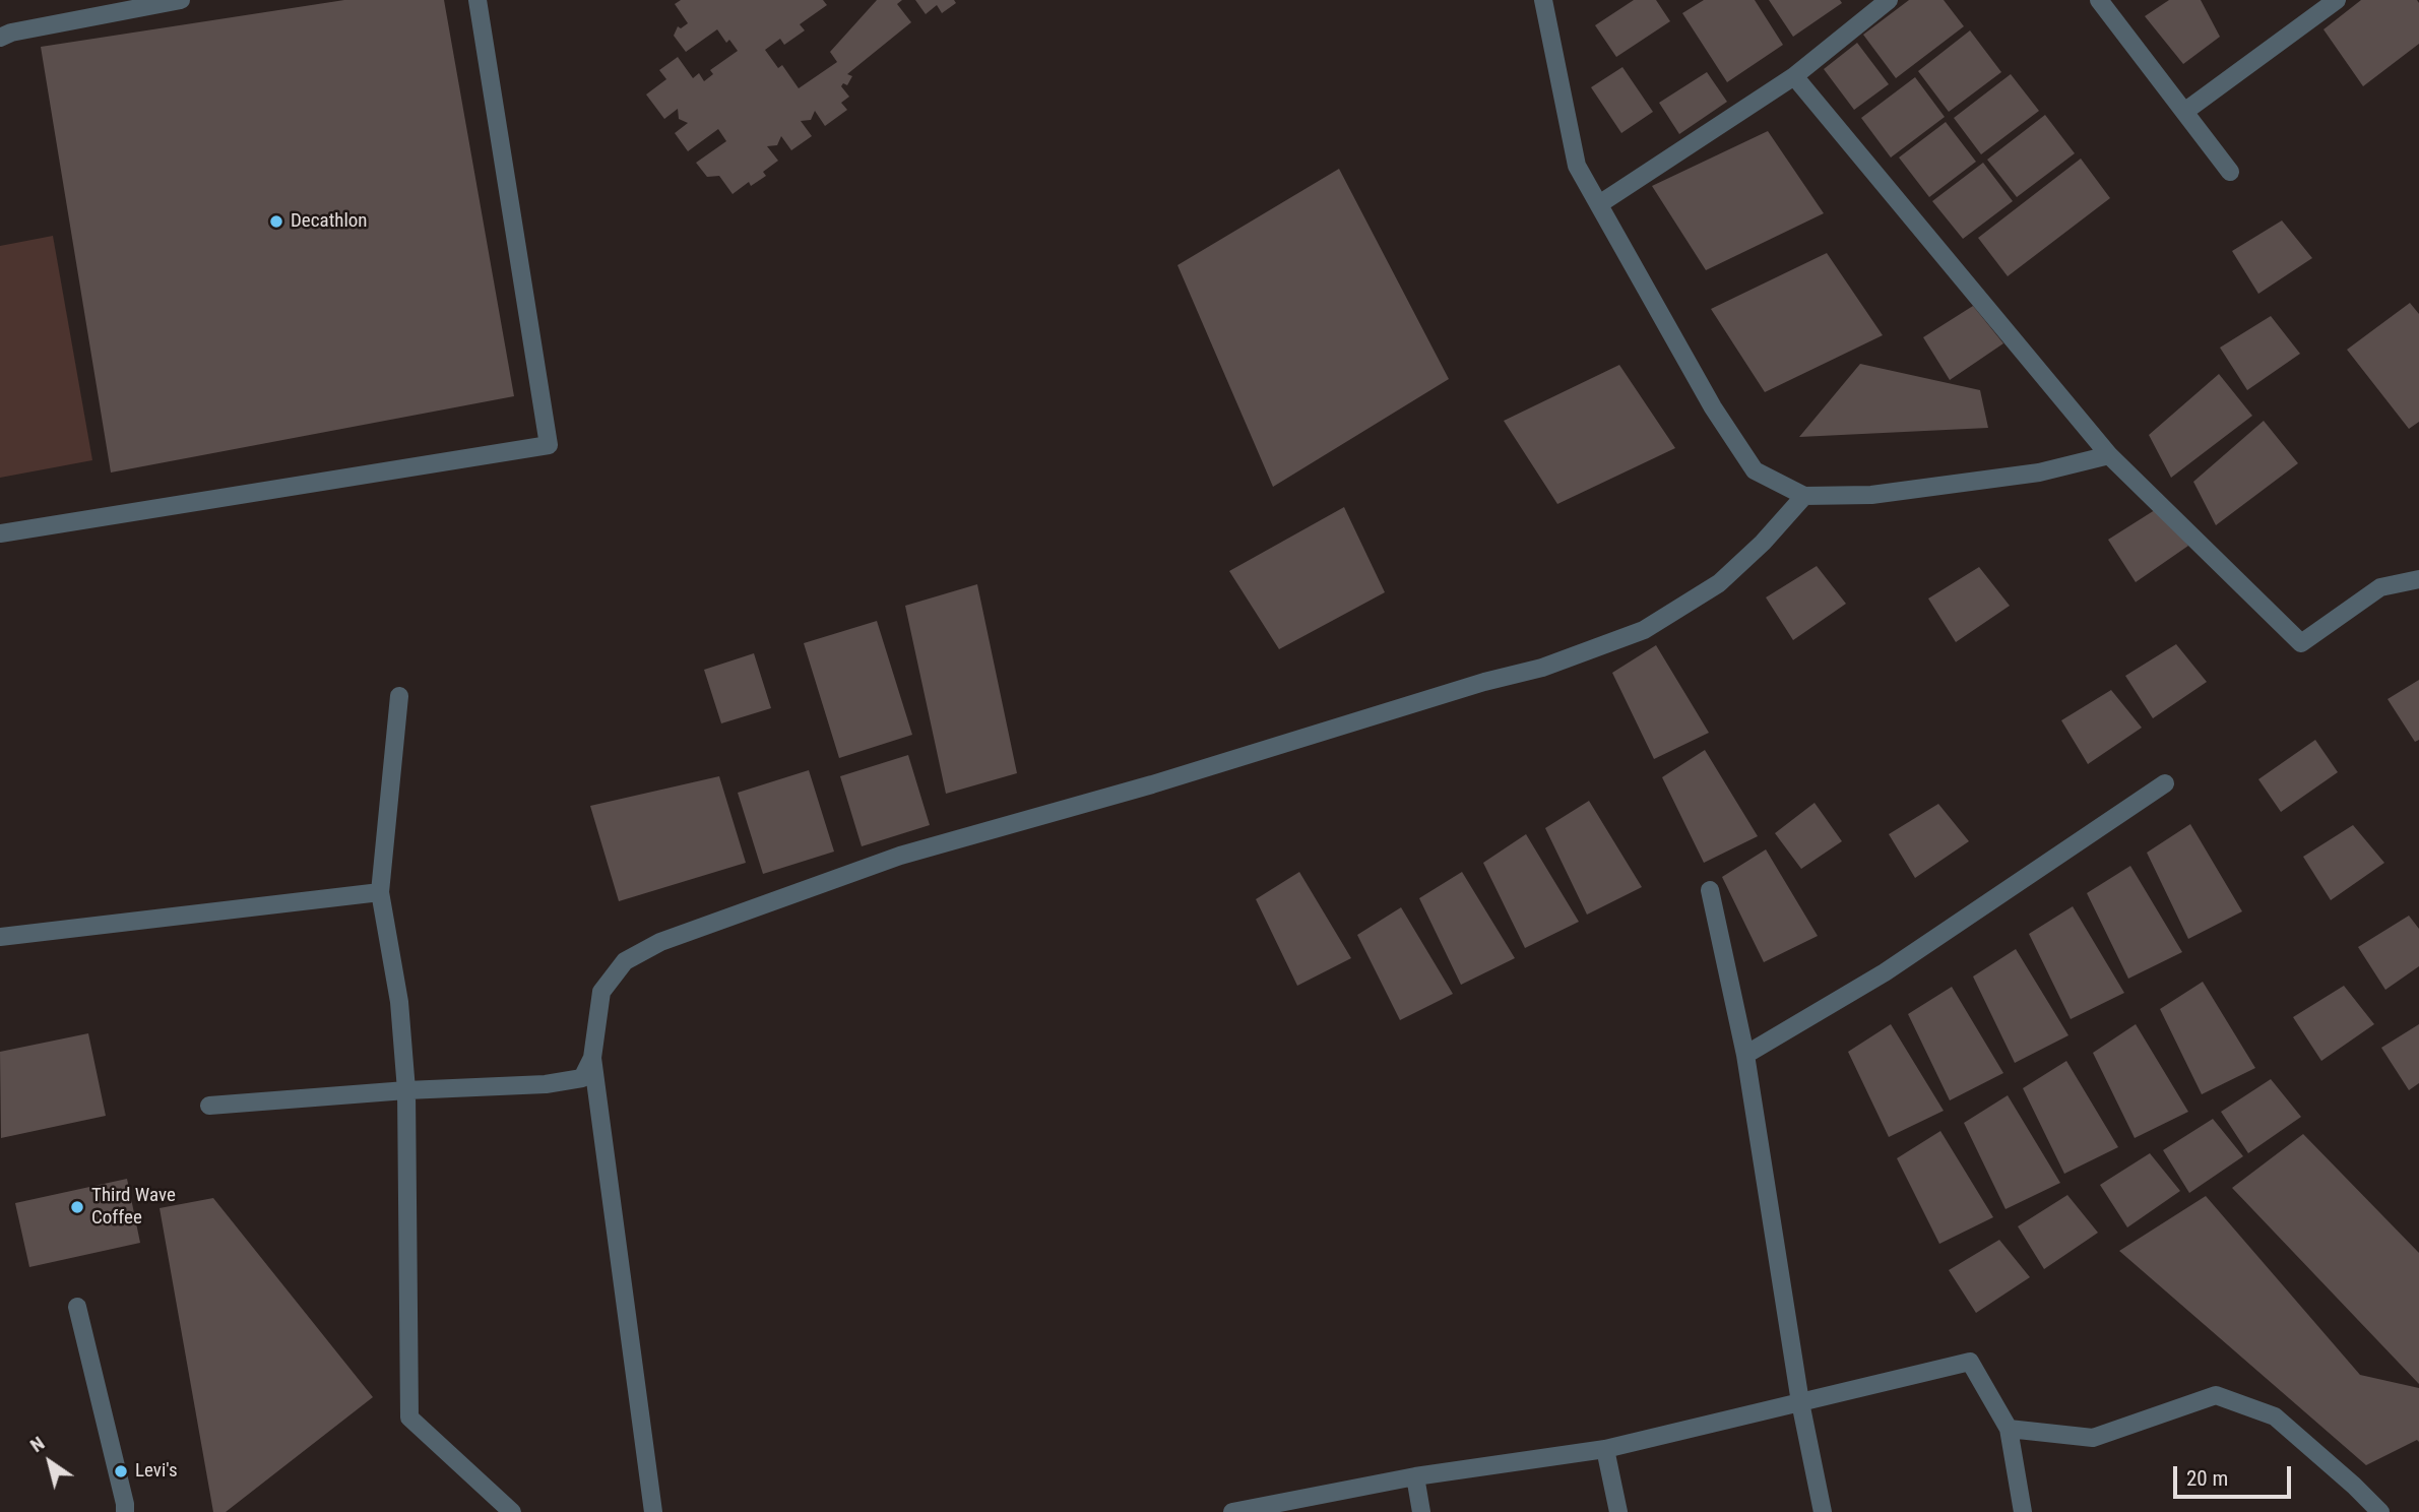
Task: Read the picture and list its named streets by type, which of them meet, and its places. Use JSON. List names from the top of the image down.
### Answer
{
  "places": ["Decathlon", "Third Wave Coffee", "Levi's"],
  "scale_bar": "20 m",
  "north": "top left"
}
